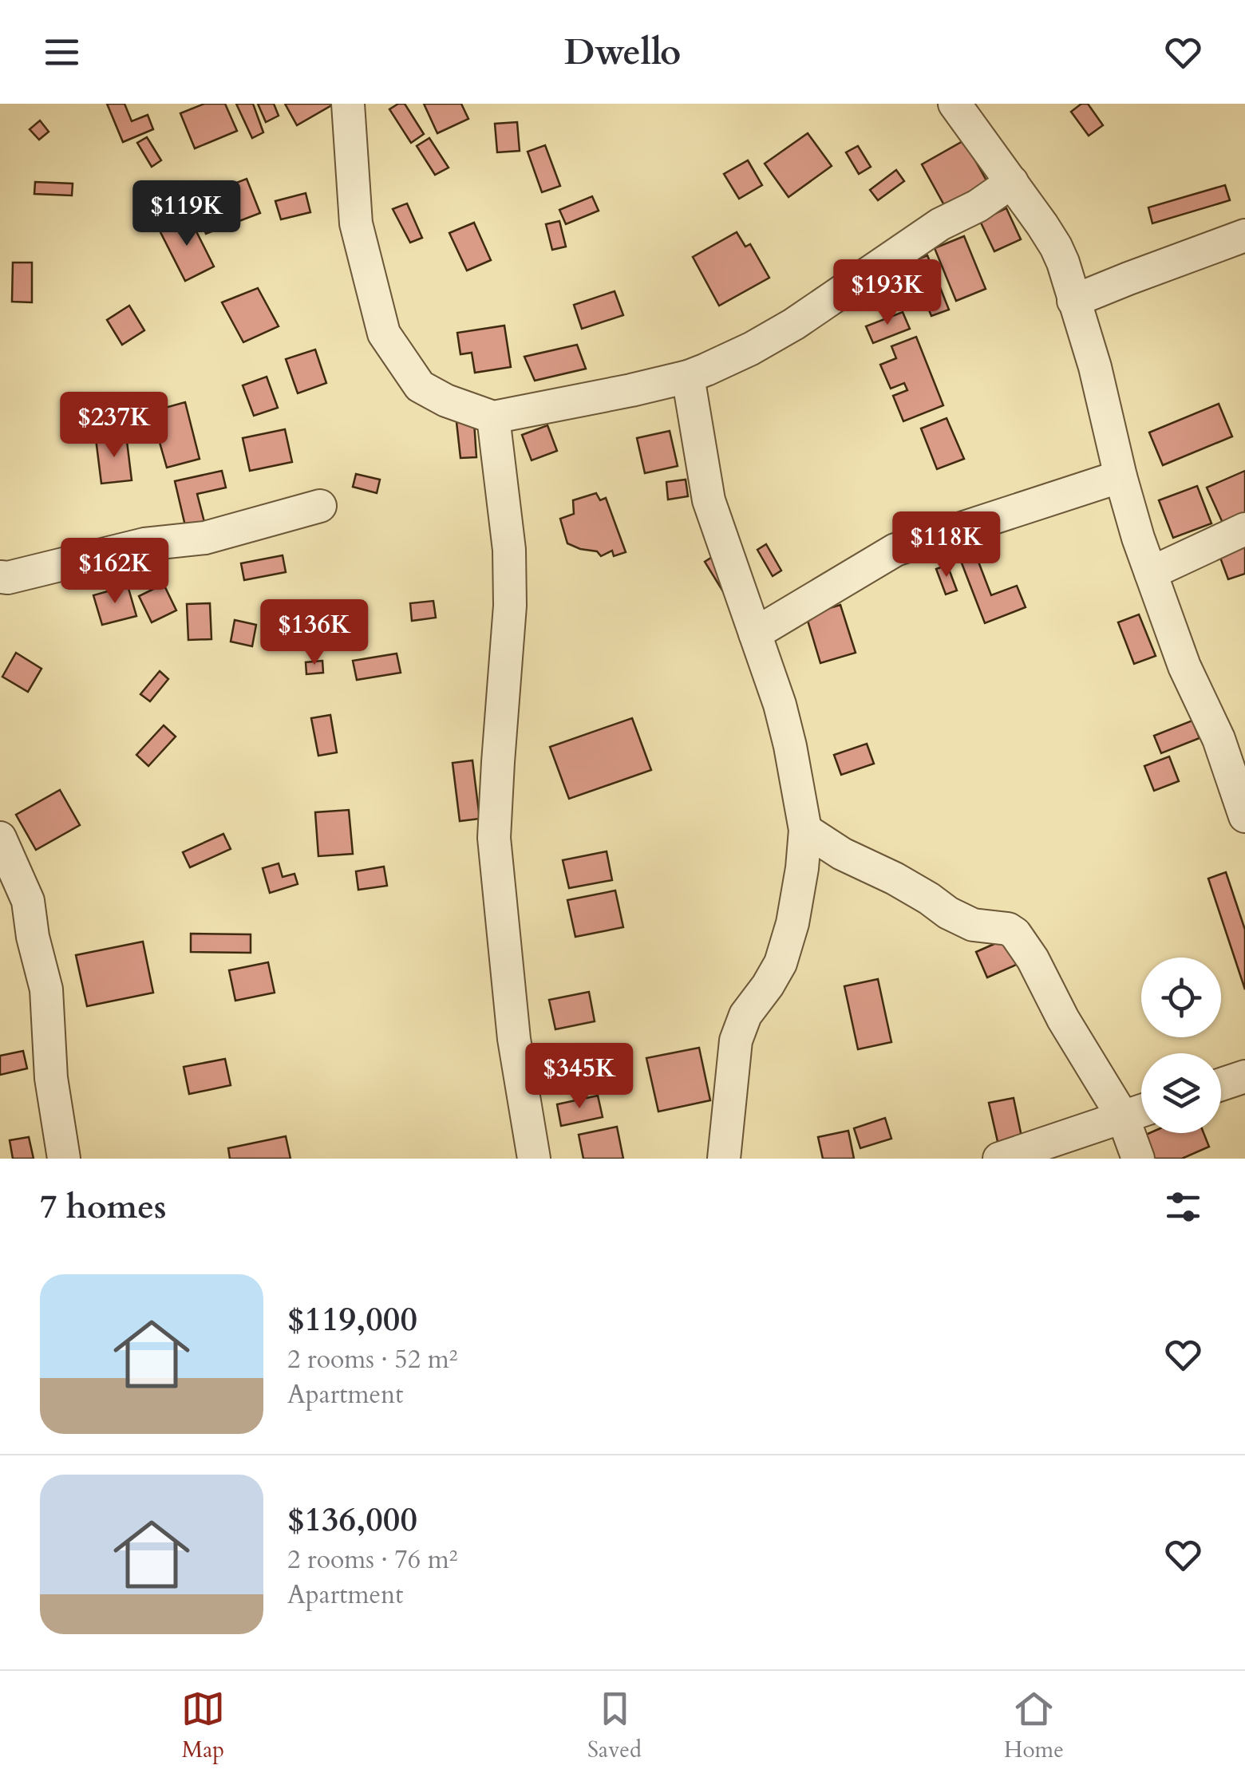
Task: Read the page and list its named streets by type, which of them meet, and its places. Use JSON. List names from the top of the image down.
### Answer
{
  "page": {
    "header": "Dwello",
    "price": [
      "$119K",
      "$193K",
      "$237K",
      "$118K",
      "$162K",
      "$136K",
      "$345K"
    ],
    "heading": "7 homes",
    "list": [
      {
        "name": "$119,000",
        "note": "2 rooms · 52 m² · Apartment"
      },
      {
        "name": "$136,000",
        "note": "2 rooms · 76 m² · Apartment"
      }
    ],
    "tabs": ["Map", "Saved", "Home"]
  }
}
